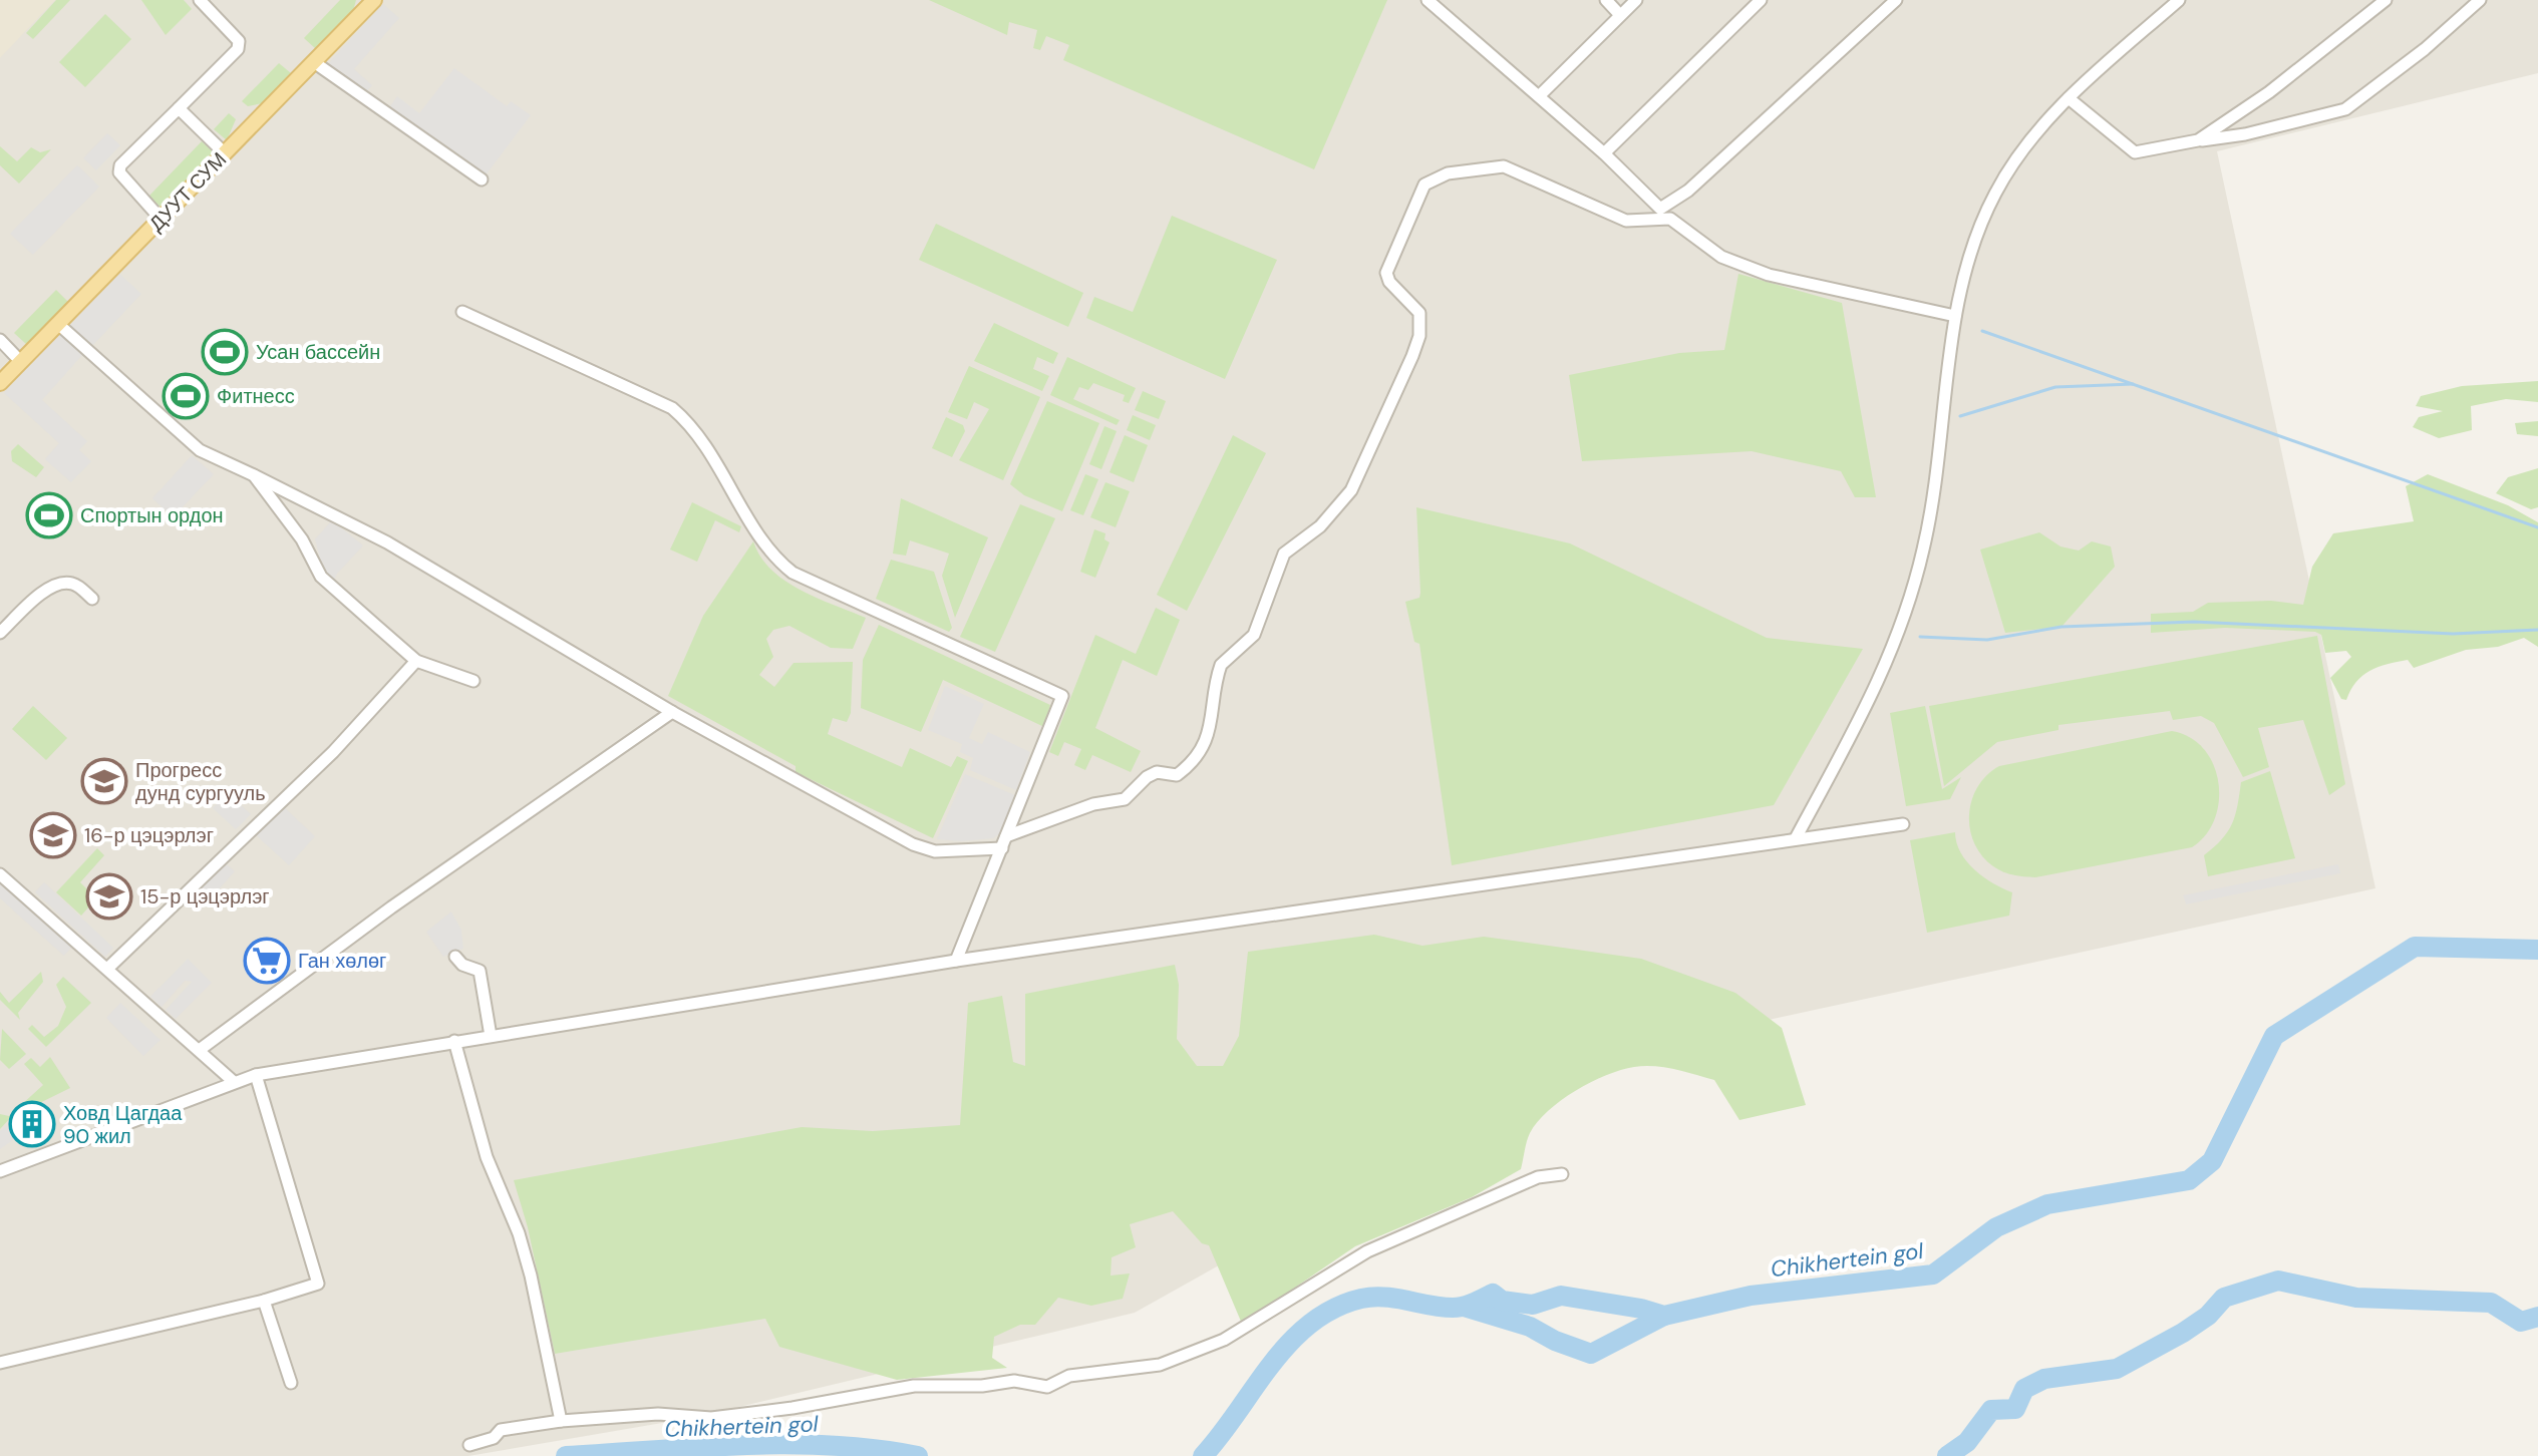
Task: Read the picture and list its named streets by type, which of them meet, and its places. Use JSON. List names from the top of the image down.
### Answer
{
  "streets": {
    "main road": ["ДУУТ СУМ"]
  },
  "water": ["Chikhertein gol"],
  "places": {
    "sports": ["Усан бассейн", "Фитнесс", "Спортын ордон"],
    "school or university": ["Прогресс дунд сургууль", "16-р цэцэрлэг", "15-р цэцэрлэг"],
    "supermarket": ["Ган хөлөг"],
    "building": ["Ховд Цагдаа 90 жил"]
  }
}
